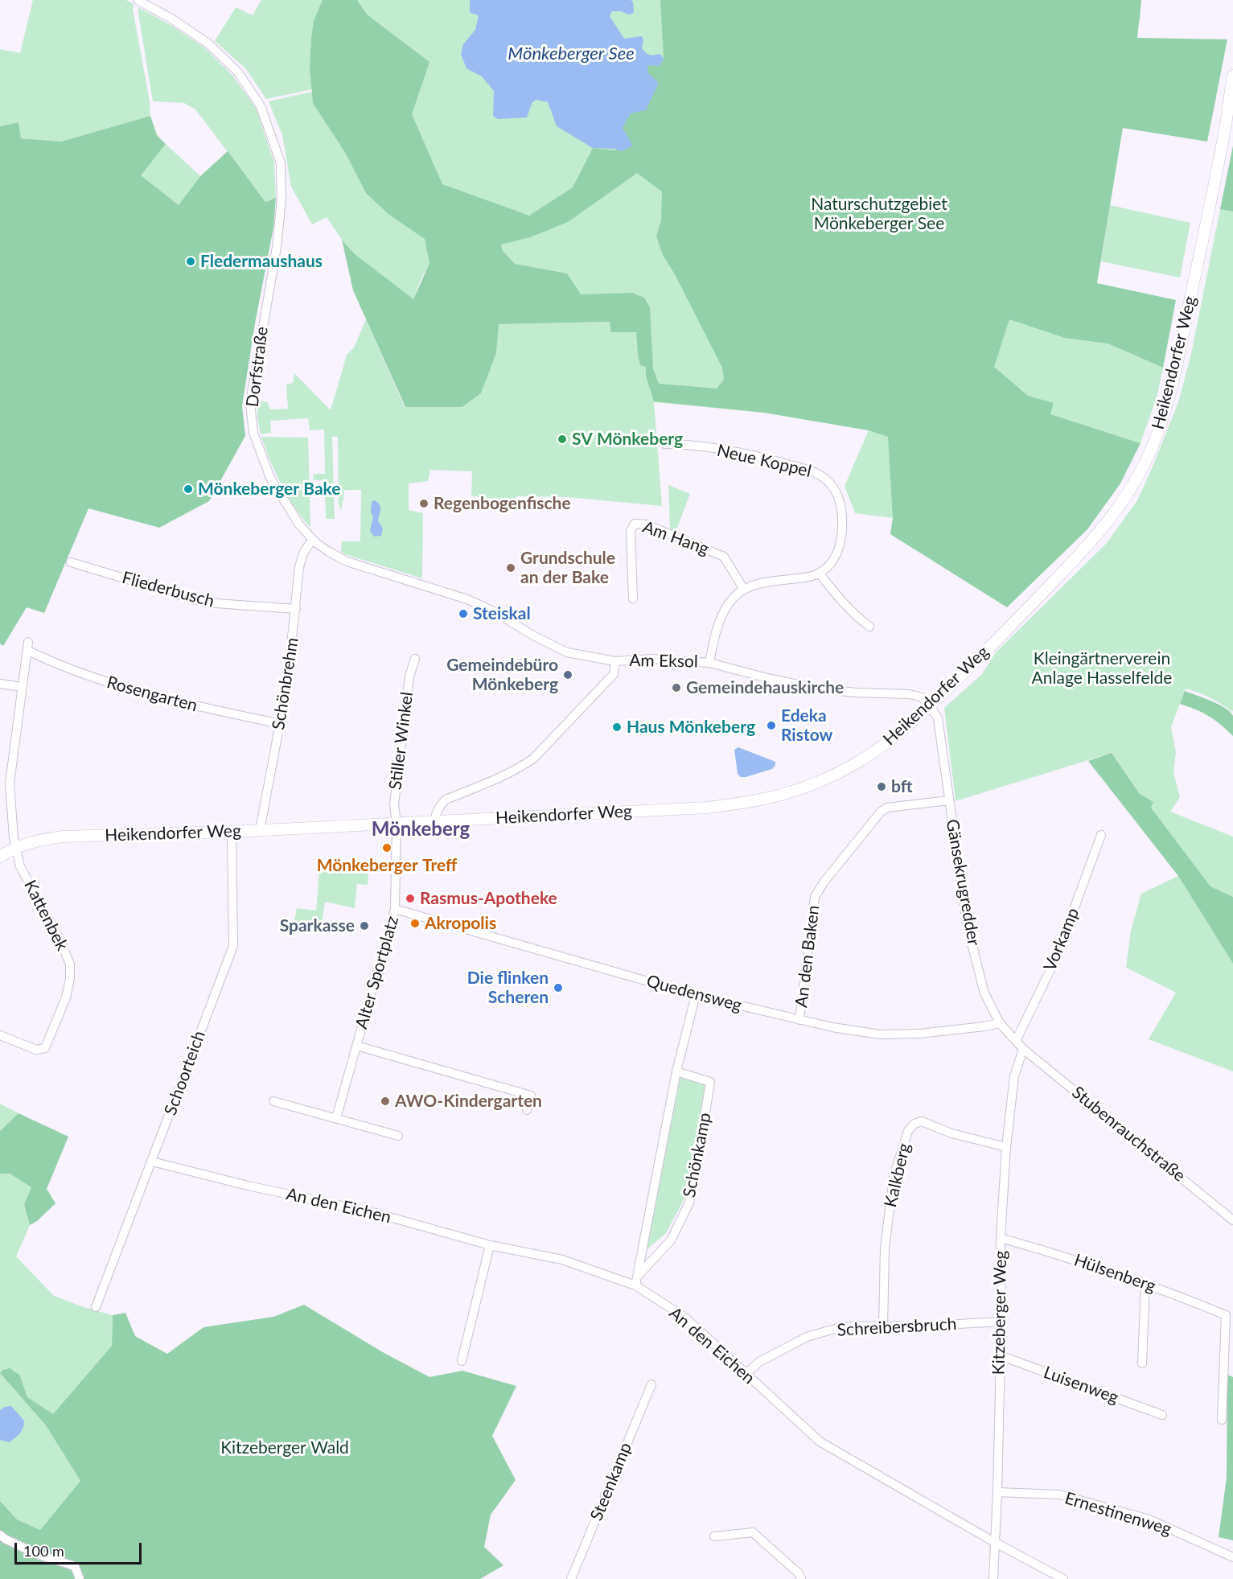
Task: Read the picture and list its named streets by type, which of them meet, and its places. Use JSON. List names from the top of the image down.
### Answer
{
  "streets": {
    "street": [
      "Heikendorfer Weg",
      "Dorfstraße",
      "Neue Koppel",
      "Am Hang",
      "Fliederbusch",
      "Am Eksol",
      "Schönbrehm",
      "Rosengarten",
      "Stiller Winkel",
      "Gänsekrugredder",
      "Kattenbek",
      "Vorkamp",
      "An den Baken",
      "Alter Sportplatz",
      "Quedensweg",
      "Schoorteich",
      "Stubenrauchstraße",
      "Schönkamp",
      "Kalkberg",
      "An den Eichen",
      "Hülsenberg",
      "Kitzeberger Weg",
      "Schreibersbruch",
      "Luisenweg",
      "Steenkamp",
      "Ernestinenweg"
    ]
  },
  "crossings": [
    ["Heikendorfer Weg", "Am Eksol"],
    ["Heikendorfer Weg", "Schönbrehm"],
    ["Heikendorfer Weg", "Stiller Winkel"],
    ["Heikendorfer Weg", "Gänsekrugredder"],
    ["Heikendorfer Weg", "Kattenbek"],
    ["Heikendorfer Weg", "Alter Sportplatz"],
    ["Heikendorfer Weg", "Schoorteich"],
    ["Dorfstraße", "Am Eksol"],
    ["Dorfstraße", "Schönbrehm"],
    ["Fliederbusch", "Schönbrehm"],
    ["Am Eksol", "Gänsekrugredder"],
    ["Schönbrehm", "Rosengarten"],
    ["Stiller Winkel", "Alter Sportplatz"],
    ["Gänsekrugredder", "Vorkamp"],
    ["Gänsekrugredder", "An den Baken"],
    ["Gänsekrugredder", "Quedensweg"],
    ["Gänsekrugredder", "Stubenrauchstraße"],
    ["Gänsekrugredder", "Kitzeberger Weg"],
    ["An den Baken", "Quedensweg"],
    ["Alter Sportplatz", "Quedensweg"],
    ["Quedensweg", "Schönkamp"],
    ["Schoorteich", "An den Eichen"],
    ["Stubenrauchstraße", "Kitzeberger Weg"],
    ["Schönkamp", "An den Eichen"],
    ["Kalkberg", "Kitzeberger Weg"],
    ["Kalkberg", "Schreibersbruch"],
    ["An den Eichen", "Kitzeberger Weg"],
    ["An den Eichen", "Schreibersbruch"],
    ["Hülsenberg", "Kitzeberger Weg"],
    ["Kitzeberger Weg", "Schreibersbruch"],
    ["Kitzeberger Weg", "Luisenweg"],
    ["Kitzeberger Weg", "Ernestinenweg"]
  ],
  "districts": ["Mönkeberg"],
  "water": ["Mönkeberger See"],
  "parks": ["Naturschutzgebiet Mönkeberger See", "Kleingärtnerverein Anlage Hasselfelde", "Kitzeberger Wald"],
  "places": [
    "Fledermaushaus",
    "SV Mönkeberg",
    "Mönkeberger Bake",
    "Regenbogenfische",
    "Grundschule an der Bake",
    "Steiskal",
    "Gemeindebüro Mönkeberg",
    "Gemeindehauskirche",
    "Edeka Ristow",
    "Haus Mönkeberg",
    "bft",
    "Mönkeberger Treff",
    "Rasmus-Apotheke",
    "Akropolis",
    "Sparkasse",
    "Die flinken Scheren",
    "AWO-Kindergarten"
  ],
  "scale_bar": "100 m"
}
